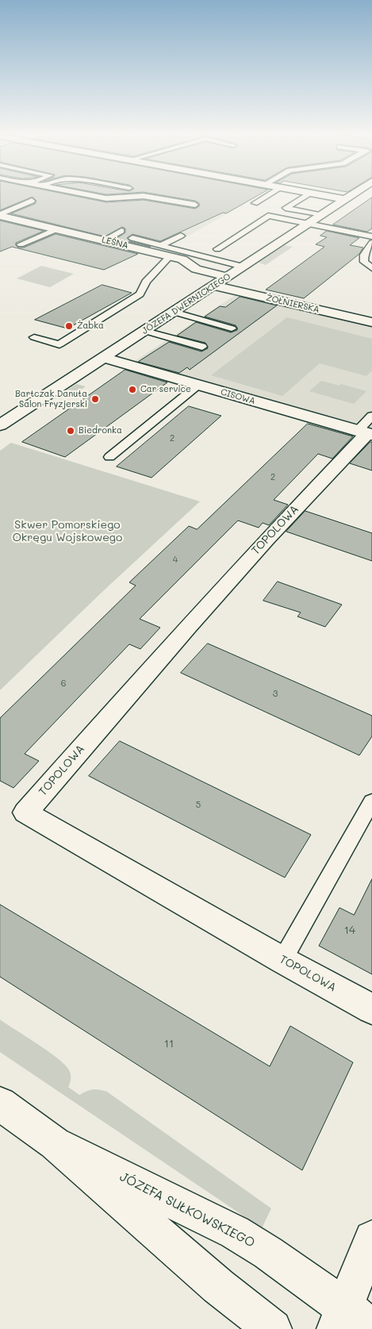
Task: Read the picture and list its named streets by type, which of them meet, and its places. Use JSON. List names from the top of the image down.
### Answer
{
  "streets": {
    "street": [
      "LEŚNA",
      "JÓZEFA DWERNICKIEGO",
      "ŻOŁNIERSKA",
      "CISOWA",
      "TOPOLOWA",
      "JÓZEFA SUŁKOWSKIEGO"
    ]
  },
  "crossings": [
    ["LEŚNA", "JÓZEFA DWERNICKIEGO"],
    ["JÓZEFA DWERNICKIEGO", "ŻOŁNIERSKA"],
    ["JÓZEFA DWERNICKIEGO", "CISOWA"],
    ["CISOWA", "TOPOLOWA"]
  ],
  "parks": ["Skwer Pomorskiego Okręgu Wojskowego"],
  "places": [
    "Żabka",
    "Car service",
    "Bartczak Danuta Salon Fryzjerski",
    "Biedronka"
  ],
  "house_numbers": [
    "2",
    "2",
    "4",
    "6",
    "3",
    "5",
    "14",
    "11"
  ]
}
